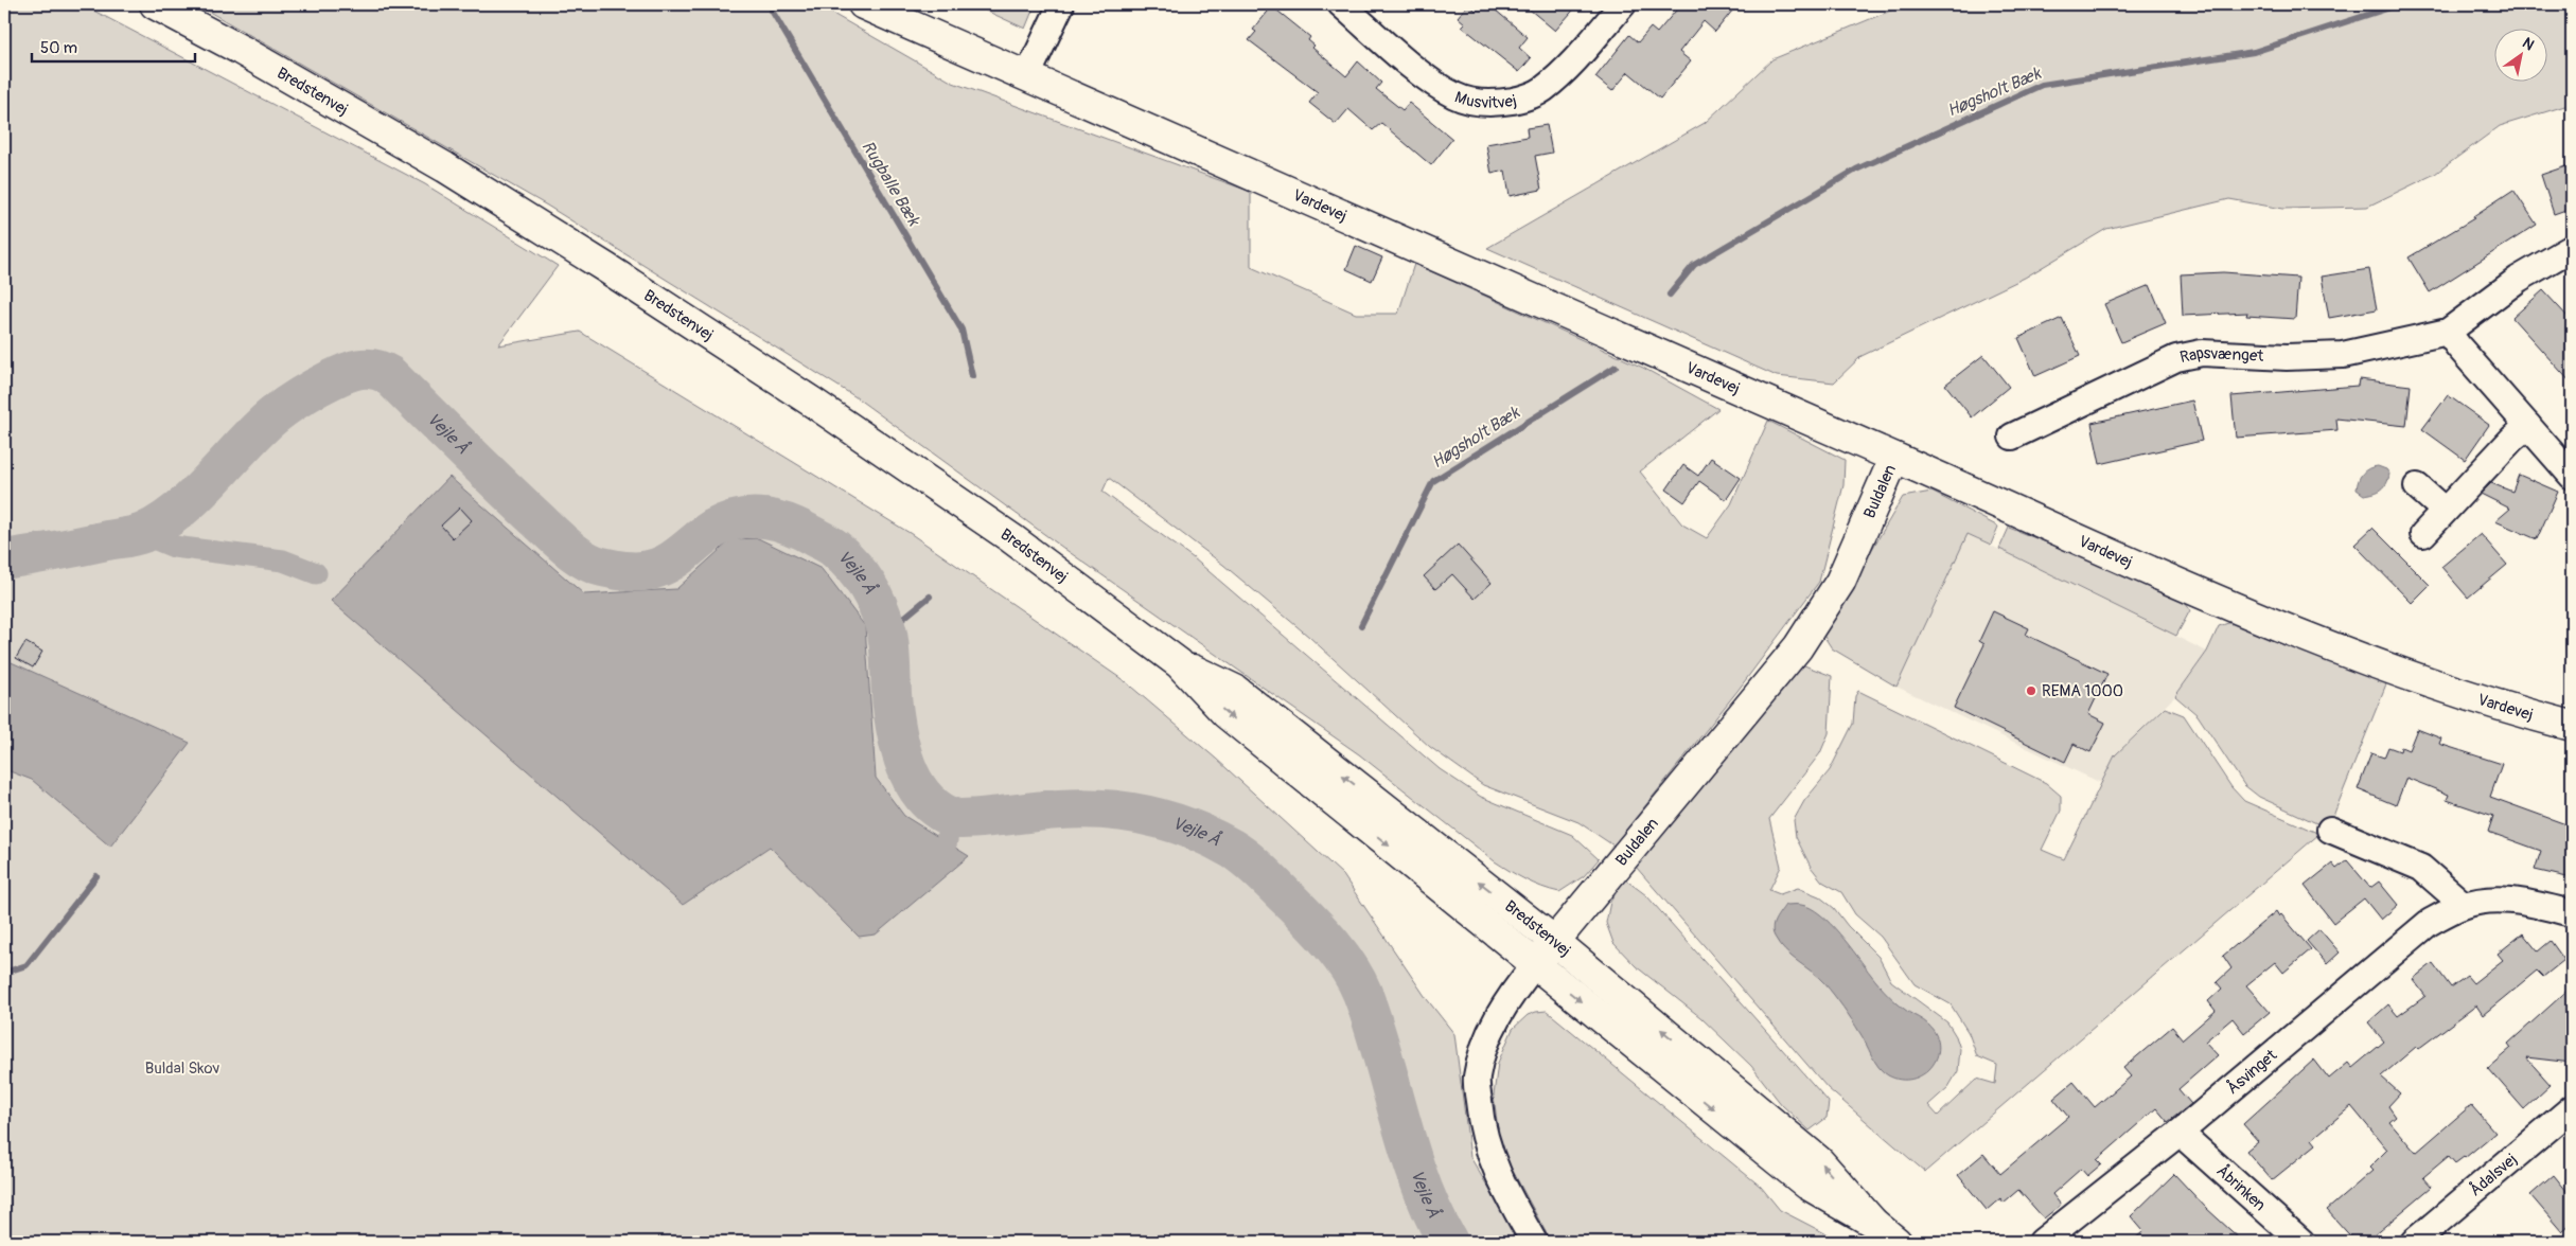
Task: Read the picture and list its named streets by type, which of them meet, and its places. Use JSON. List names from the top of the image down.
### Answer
{
  "streets": {
    "main road": ["Bredstenvej", "Vardevej", "Buldalen"],
    "street": [
      "Musvitvej",
      "Rapsvænget",
      "Åsvinget",
      "Ådalsvej",
      "Åbrinken"
    ]
  },
  "crossings": [
    ["Bredstenvej", "Buldalen"],
    ["Vardevej", "Buldalen"],
    ["Åsvinget", "Åbrinken"]
  ],
  "water": ["Høgsholt Bæk", "Rugballe Bæk", "Vejle Å"],
  "parks": ["Buldal Skov"],
  "places": ["REMA 1000"],
  "scale_bar": "50 m",
  "north": "top right"
}
